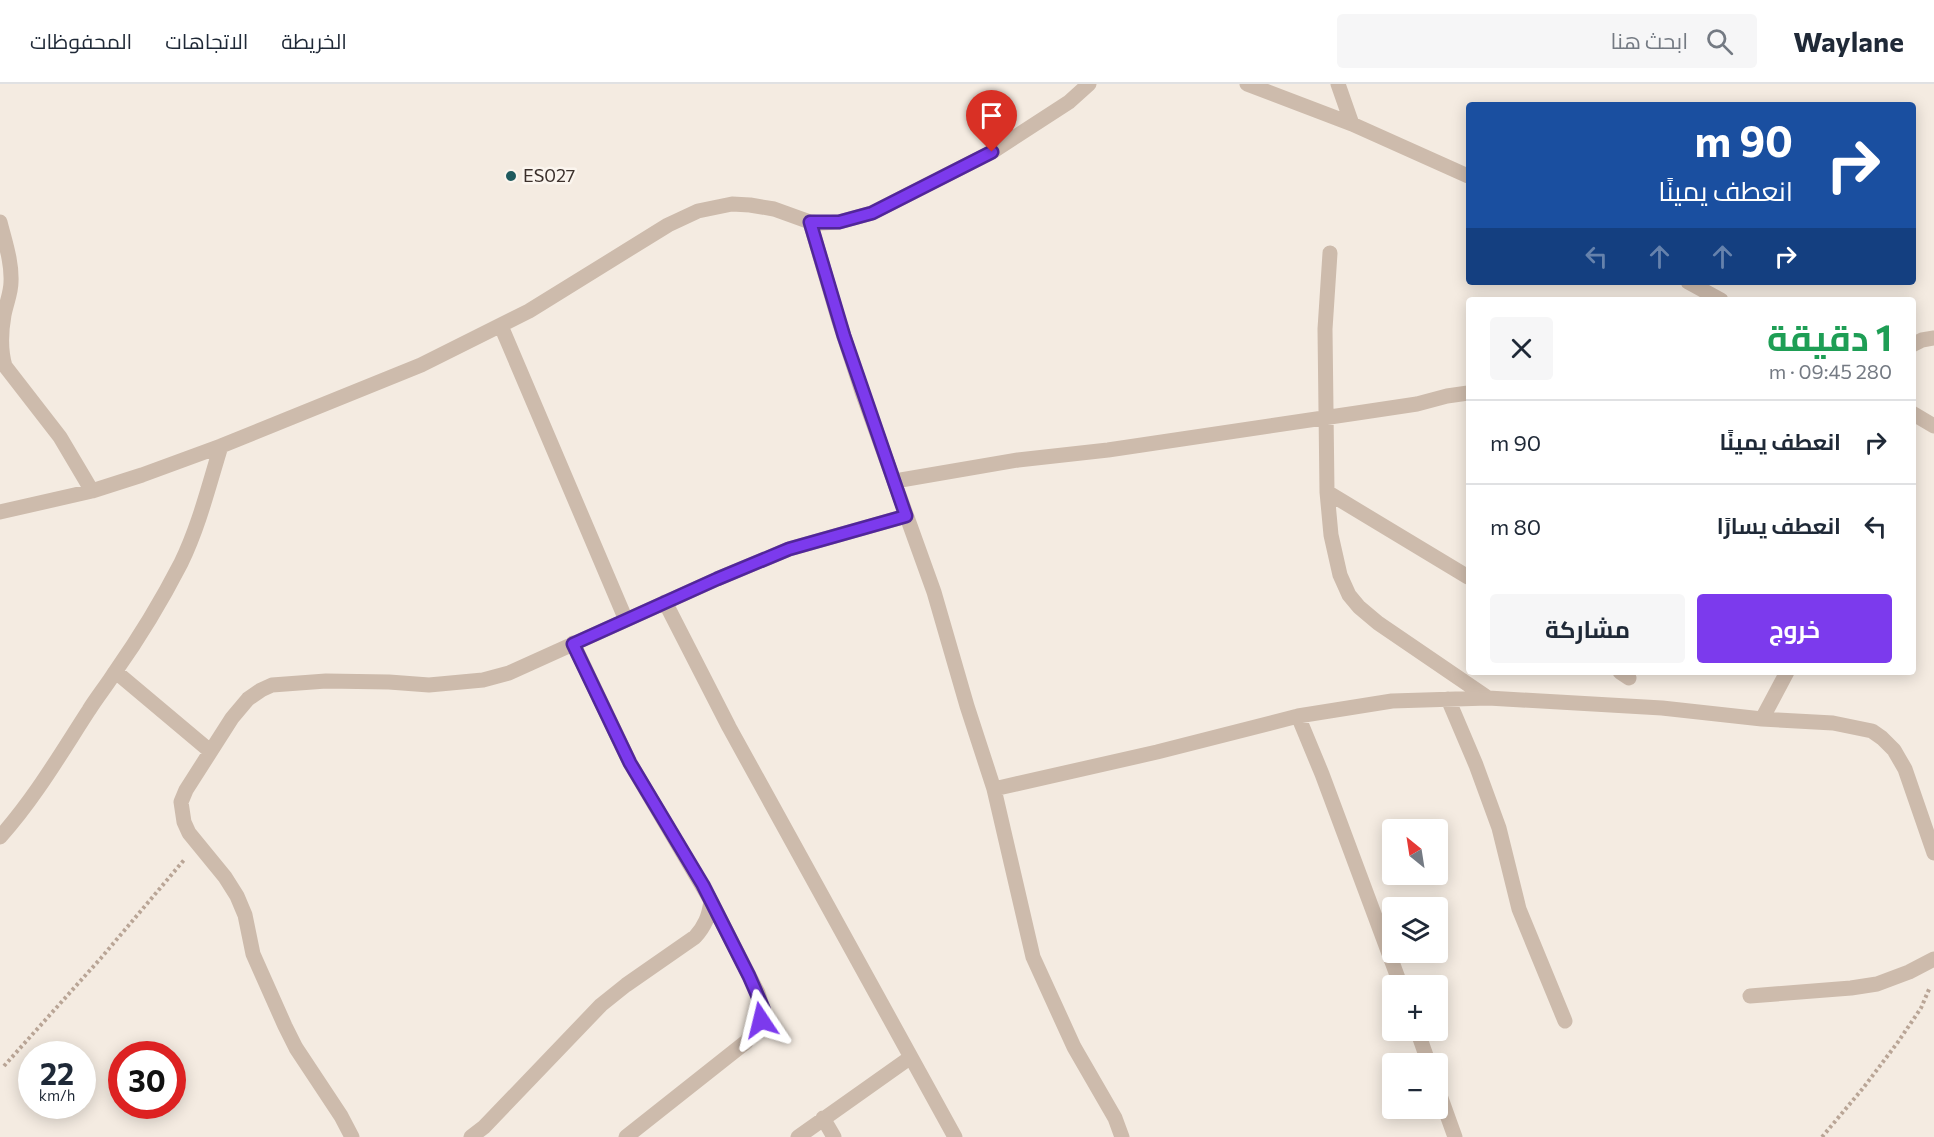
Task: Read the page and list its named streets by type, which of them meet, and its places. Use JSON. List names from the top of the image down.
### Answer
{
  "places": ["ES027"],
  "north": "top left",
  "page": {
    "header": "Waylane",
    "search": "ابحث هنا",
    "nav": ["الخريطة", "الاتجاهات", "المحفوظات"],
    "turn": ["90 m", "انعطف يمينًا"],
    "heading": ["1 دقيقة", "280 m · 09:45"],
    "list": [
      {
        "name": "انعطف يمينًا",
        "value": "90 m"
      },
      {
        "name": "انعطف يسارًا",
        "value": "80 m"
      }
    ],
    "buttons": ["خروج", "مشاركة"],
    "map_buttons": ["+", "−"],
    "speed": "22 km/h",
    "limit": "30"
  }
}
